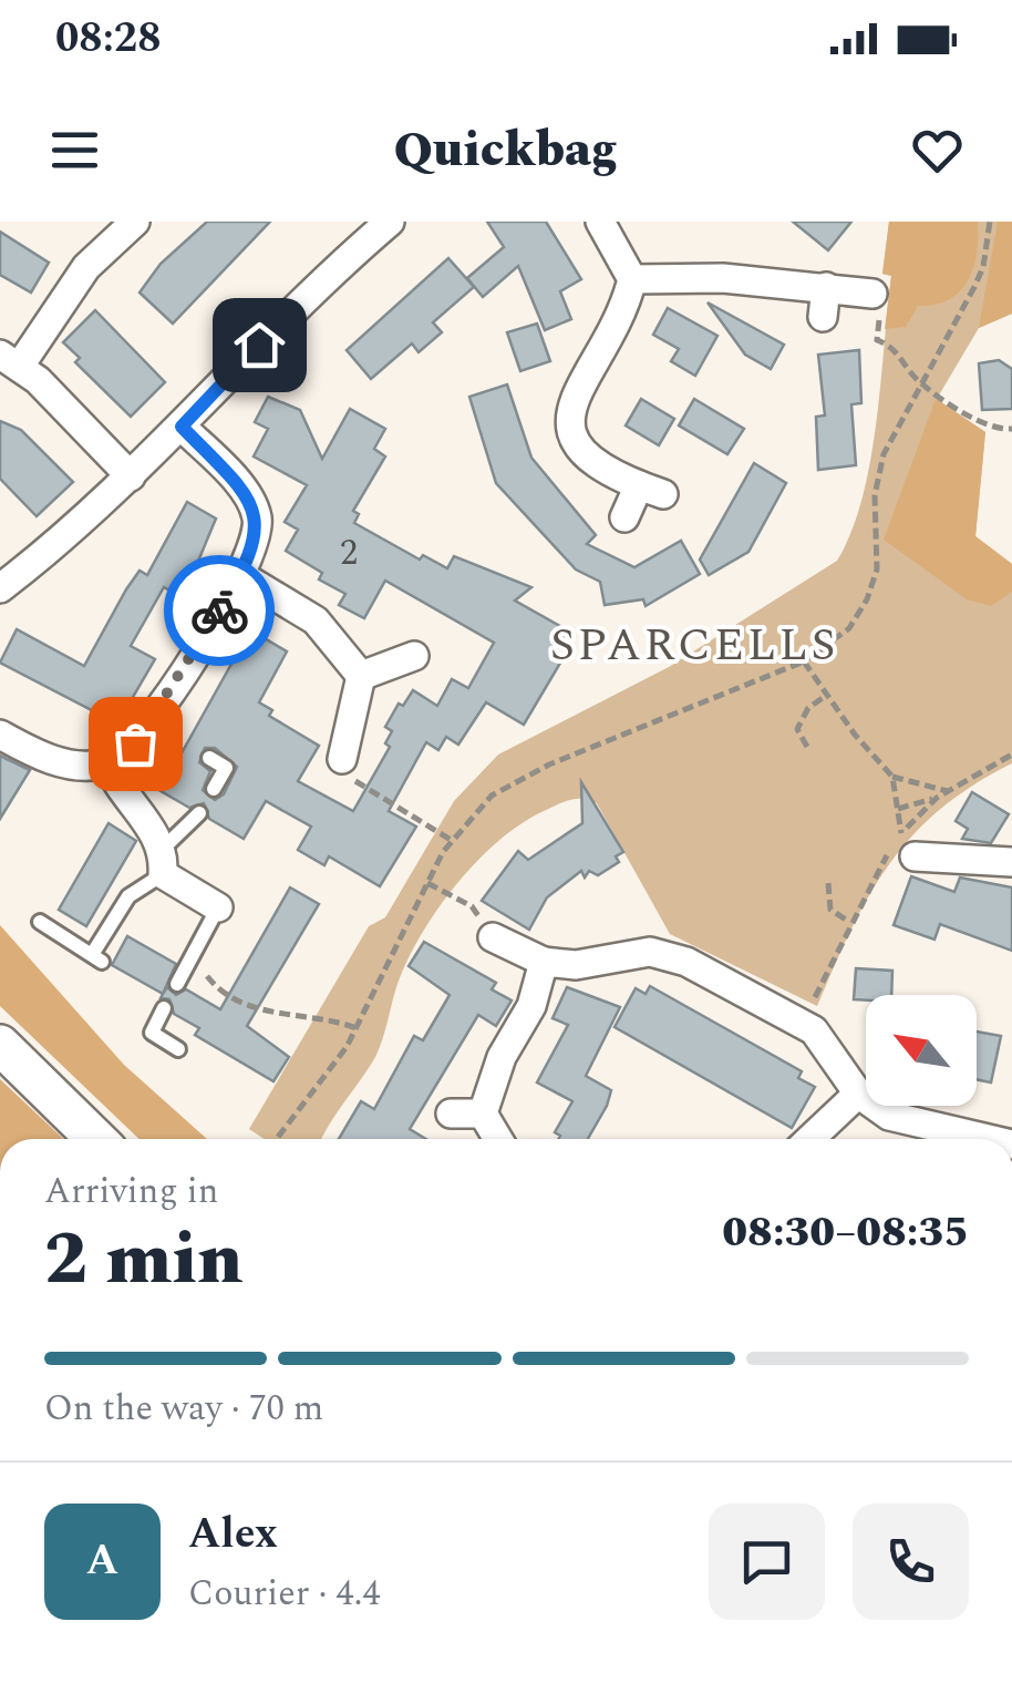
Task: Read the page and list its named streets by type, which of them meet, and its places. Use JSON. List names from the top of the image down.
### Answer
{
  "districts": ["SPARCELLS"],
  "house_numbers": ["2"],
  "north": "top left",
  "page": {
    "status": "08:28",
    "header": "Quickbag",
    "heading": ["2 min", "Arriving in", "08:30–08:35"],
    "panel": ["Alex", "Courier · 4.4"],
    "bar": "On the way · 70 m",
    "round": "A"
  }
}
